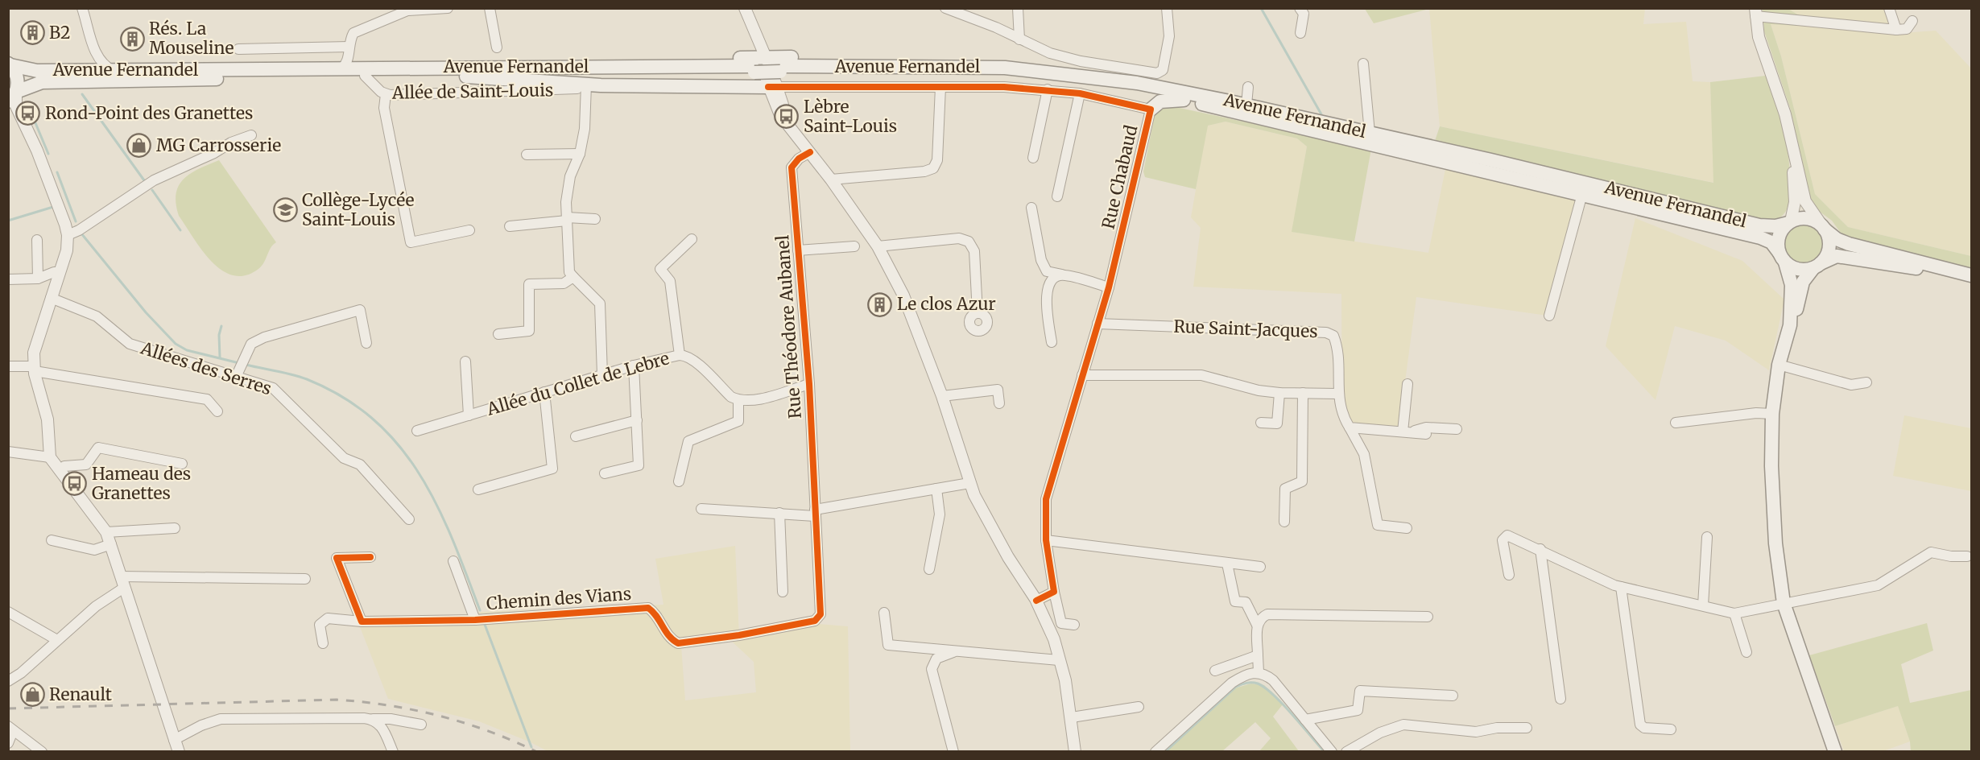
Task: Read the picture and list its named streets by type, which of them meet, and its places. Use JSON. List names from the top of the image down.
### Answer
{
  "streets": {
    "main road": ["Avenue Fernandel"],
    "street": [
      "Allée de Saint-Louis",
      "Rue Chabaud",
      "Rue Théodore Aubanel",
      "Rue Saint-Jacques",
      "Allées des Serres",
      "Allée du Collet de Lebre",
      "Chemin des Vians"
    ]
  },
  "crossings": [
    ["Avenue Fernandel", "Allée de Saint-Louis"],
    ["Avenue Fernandel", "Rue Chabaud"],
    ["Rue Chabaud", "Rue Saint-Jacques"],
    ["Rue Théodore Aubanel", "Chemin des Vians"]
  ],
  "places": {
    "building": ["B2", "Rés. La Mouseline", "Le clos Azur"],
    "bus stop": ["Rond-Point des Granettes", "Lèbre Saint-Louis", "Hameau des Granettes"],
    "shop": ["MG Carrosserie", "Renault"],
    "school or university": ["Collège-Lycée Saint-Louis"]
  }
}
